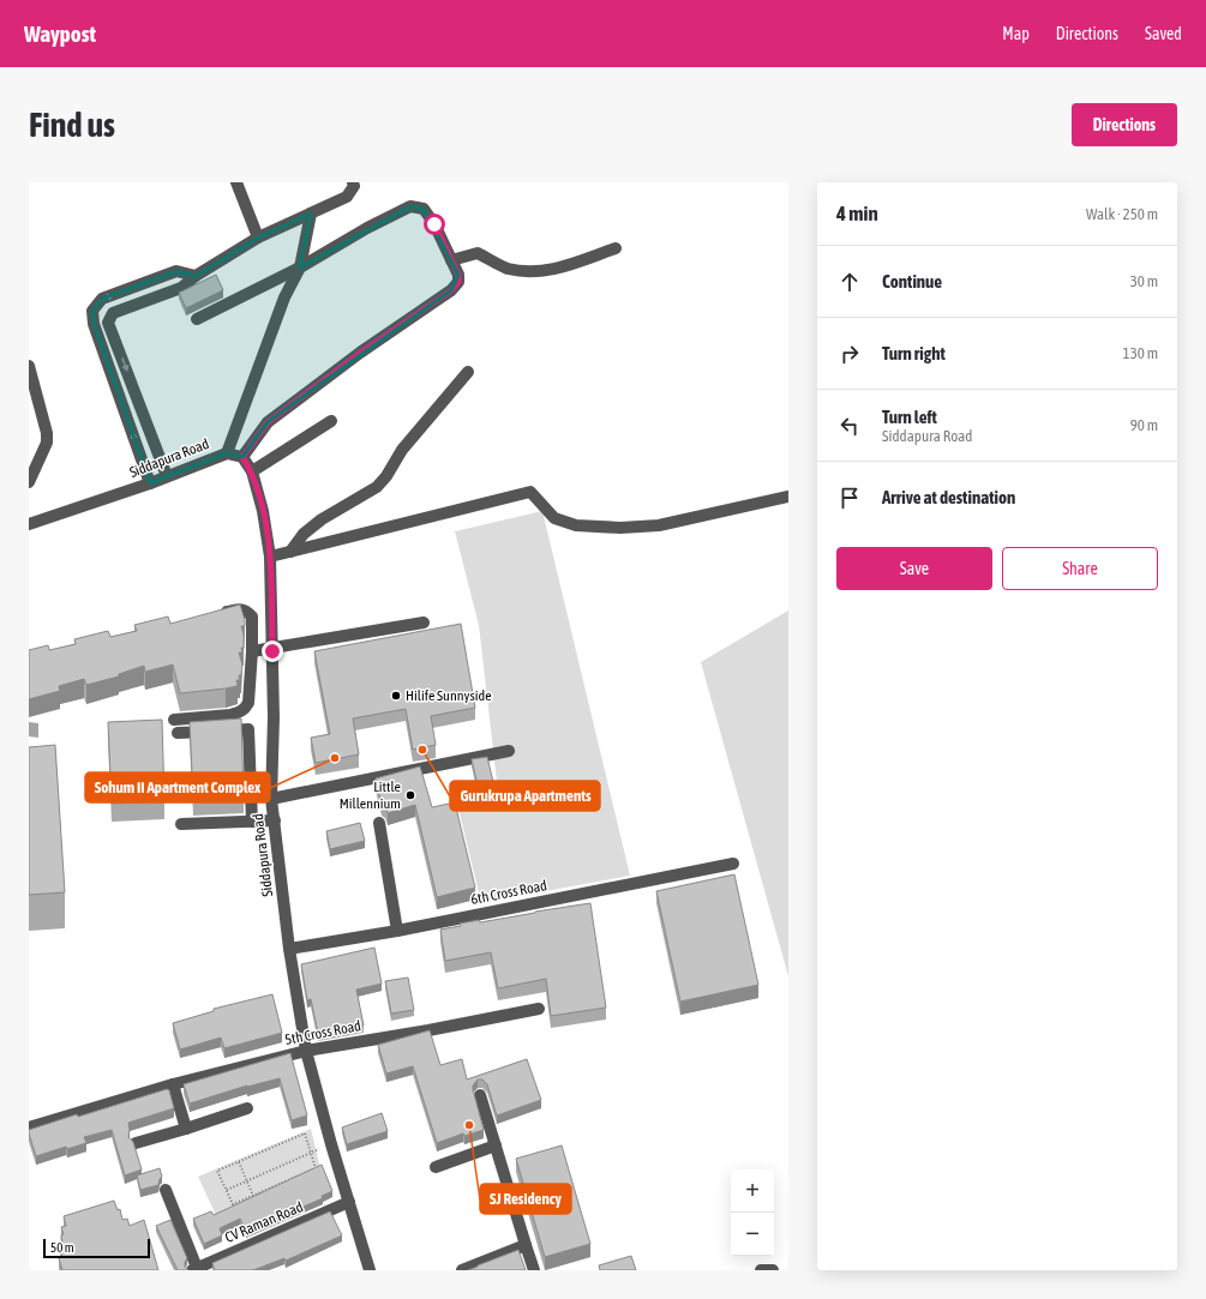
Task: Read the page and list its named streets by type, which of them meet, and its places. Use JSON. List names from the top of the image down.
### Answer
{
  "streets": {
    "street": [
      "Siddapura Road",
      "6th Cross Road",
      "5th Cross Road",
      "CV Raman Road"
    ]
  },
  "crossings": [
    ["Siddapura Road", "6th Cross Road"],
    ["Siddapura Road", "5th Cross Road"],
    ["Siddapura Road", "CV Raman Road"]
  ],
  "places": [
    "Hilife Sunnyside",
    "Gurukrupa Apartments",
    "Sohum II Apartment Complex",
    "Little Millennium",
    "SJ Residency"
  ],
  "scale_bar": "50 m",
  "page": {
    "header": "Waypost",
    "nav": ["Map", "Directions", "Saved"],
    "buttons": [
      "Directions",
      ["Save", "Share"]
    ],
    "title": "Find us",
    "heading": ["4 min", "Walk · 250 m"],
    "list": [
      ["Continue", "30 m"],
      ["Turn right", "130 m"],
      ["Turn left", "Siddapura Road", "90 m"],
      "Arrive at destination"
    ],
    "map_buttons": ["+", "−"],
    "scale": "50 m"
  }
}
